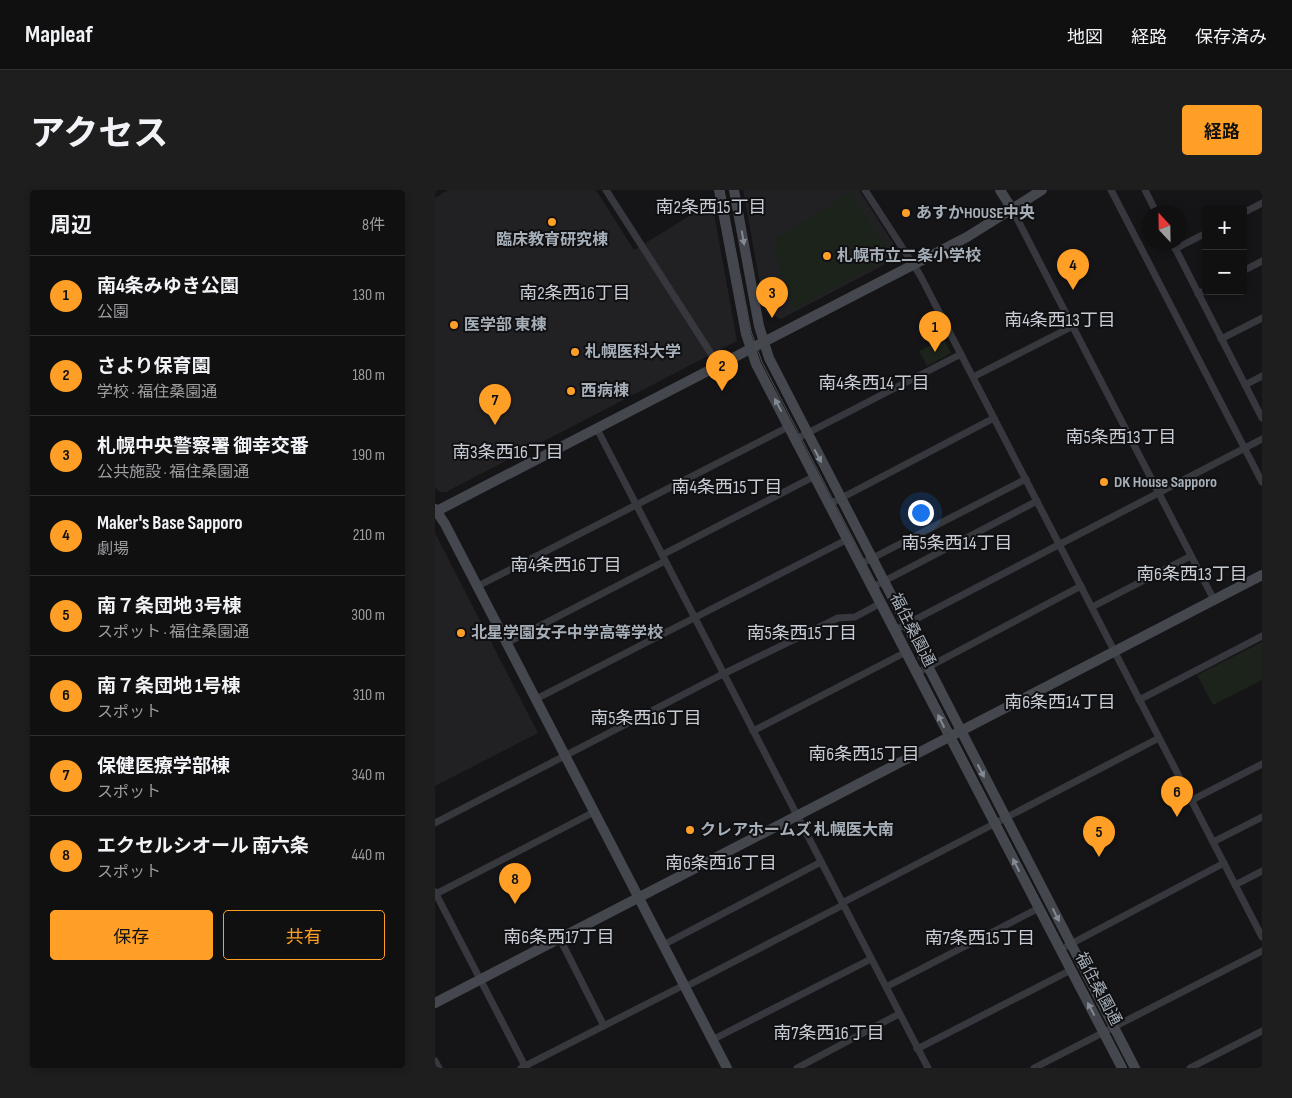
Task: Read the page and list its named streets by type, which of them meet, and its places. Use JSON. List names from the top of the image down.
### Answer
{
  "streets": {
    "street": ["福住桑園通"]
  },
  "districts": [
    "南2条西15丁目",
    "南2条西16丁目",
    "南4条西13丁目",
    "南4条西14丁目",
    "南5条西13丁目",
    "南3条西16丁目",
    "南4条西15丁目",
    "南5条西14丁目",
    "南4条西16丁目",
    "南6条西13丁目",
    "南5条西15丁目",
    "南6条西14丁目",
    "南5条西16丁目",
    "南6条西15丁目",
    "南6条西16丁目",
    "南6条西17丁目",
    "南7条西15丁目",
    "南7条西16丁目"
  ],
  "places": [
    "あすかHOUSE中央",
    "臨床教育研究棟",
    "札幌市立二条小学校",
    "医学部 東棟",
    "札幌医科大学",
    "西病棟",
    "DK House Sapporo",
    "北星学園女子中学高等学校",
    "クレアホームズ 札幌医大南"
  ],
  "north": "top",
  "page": {
    "header": "Mapleaf",
    "nav": ["地図", "経路", "保存済み"],
    "title": "アクセス",
    "buttons": [
      "経路",
      ["保存", "共有"]
    ],
    "heading": ["周辺", "8件"],
    "map_buttons": ["+", "−"],
    "pins": [
      "4",
      "3",
      "1",
      "2",
      "7",
      "6",
      "5",
      "8"
    ],
    "list": [
      {
        "mark": "1",
        "name": "南4条みゆき公園",
        "note": "公園",
        "value": "130 m"
      },
      {
        "mark": "2",
        "name": "さより保育園",
        "note": "学校 · 福住桑園通",
        "value": "180 m"
      },
      {
        "mark": "3",
        "name": "札幌中央警察署 御幸交番",
        "note": "公共施設 · 福住桑園通",
        "value": "190 m"
      },
      {
        "mark": "4",
        "name": "Maker's Base Sapporo",
        "note": "劇場",
        "value": "210 m"
      },
      {
        "mark": "5",
        "name": "南７条団地 3号棟",
        "note": "スポット · 福住桑園通",
        "value": "300 m"
      },
      {
        "mark": "6",
        "name": "南７条団地 1号棟",
        "note": "スポット",
        "value": "310 m"
      },
      {
        "mark": "7",
        "name": "保健医療学部棟",
        "note": "スポット",
        "value": "340 m"
      },
      {
        "mark": "8",
        "name": "エクセルシオール 南六条",
        "note": "スポット",
        "value": "440 m"
      }
    ]
  }
}
